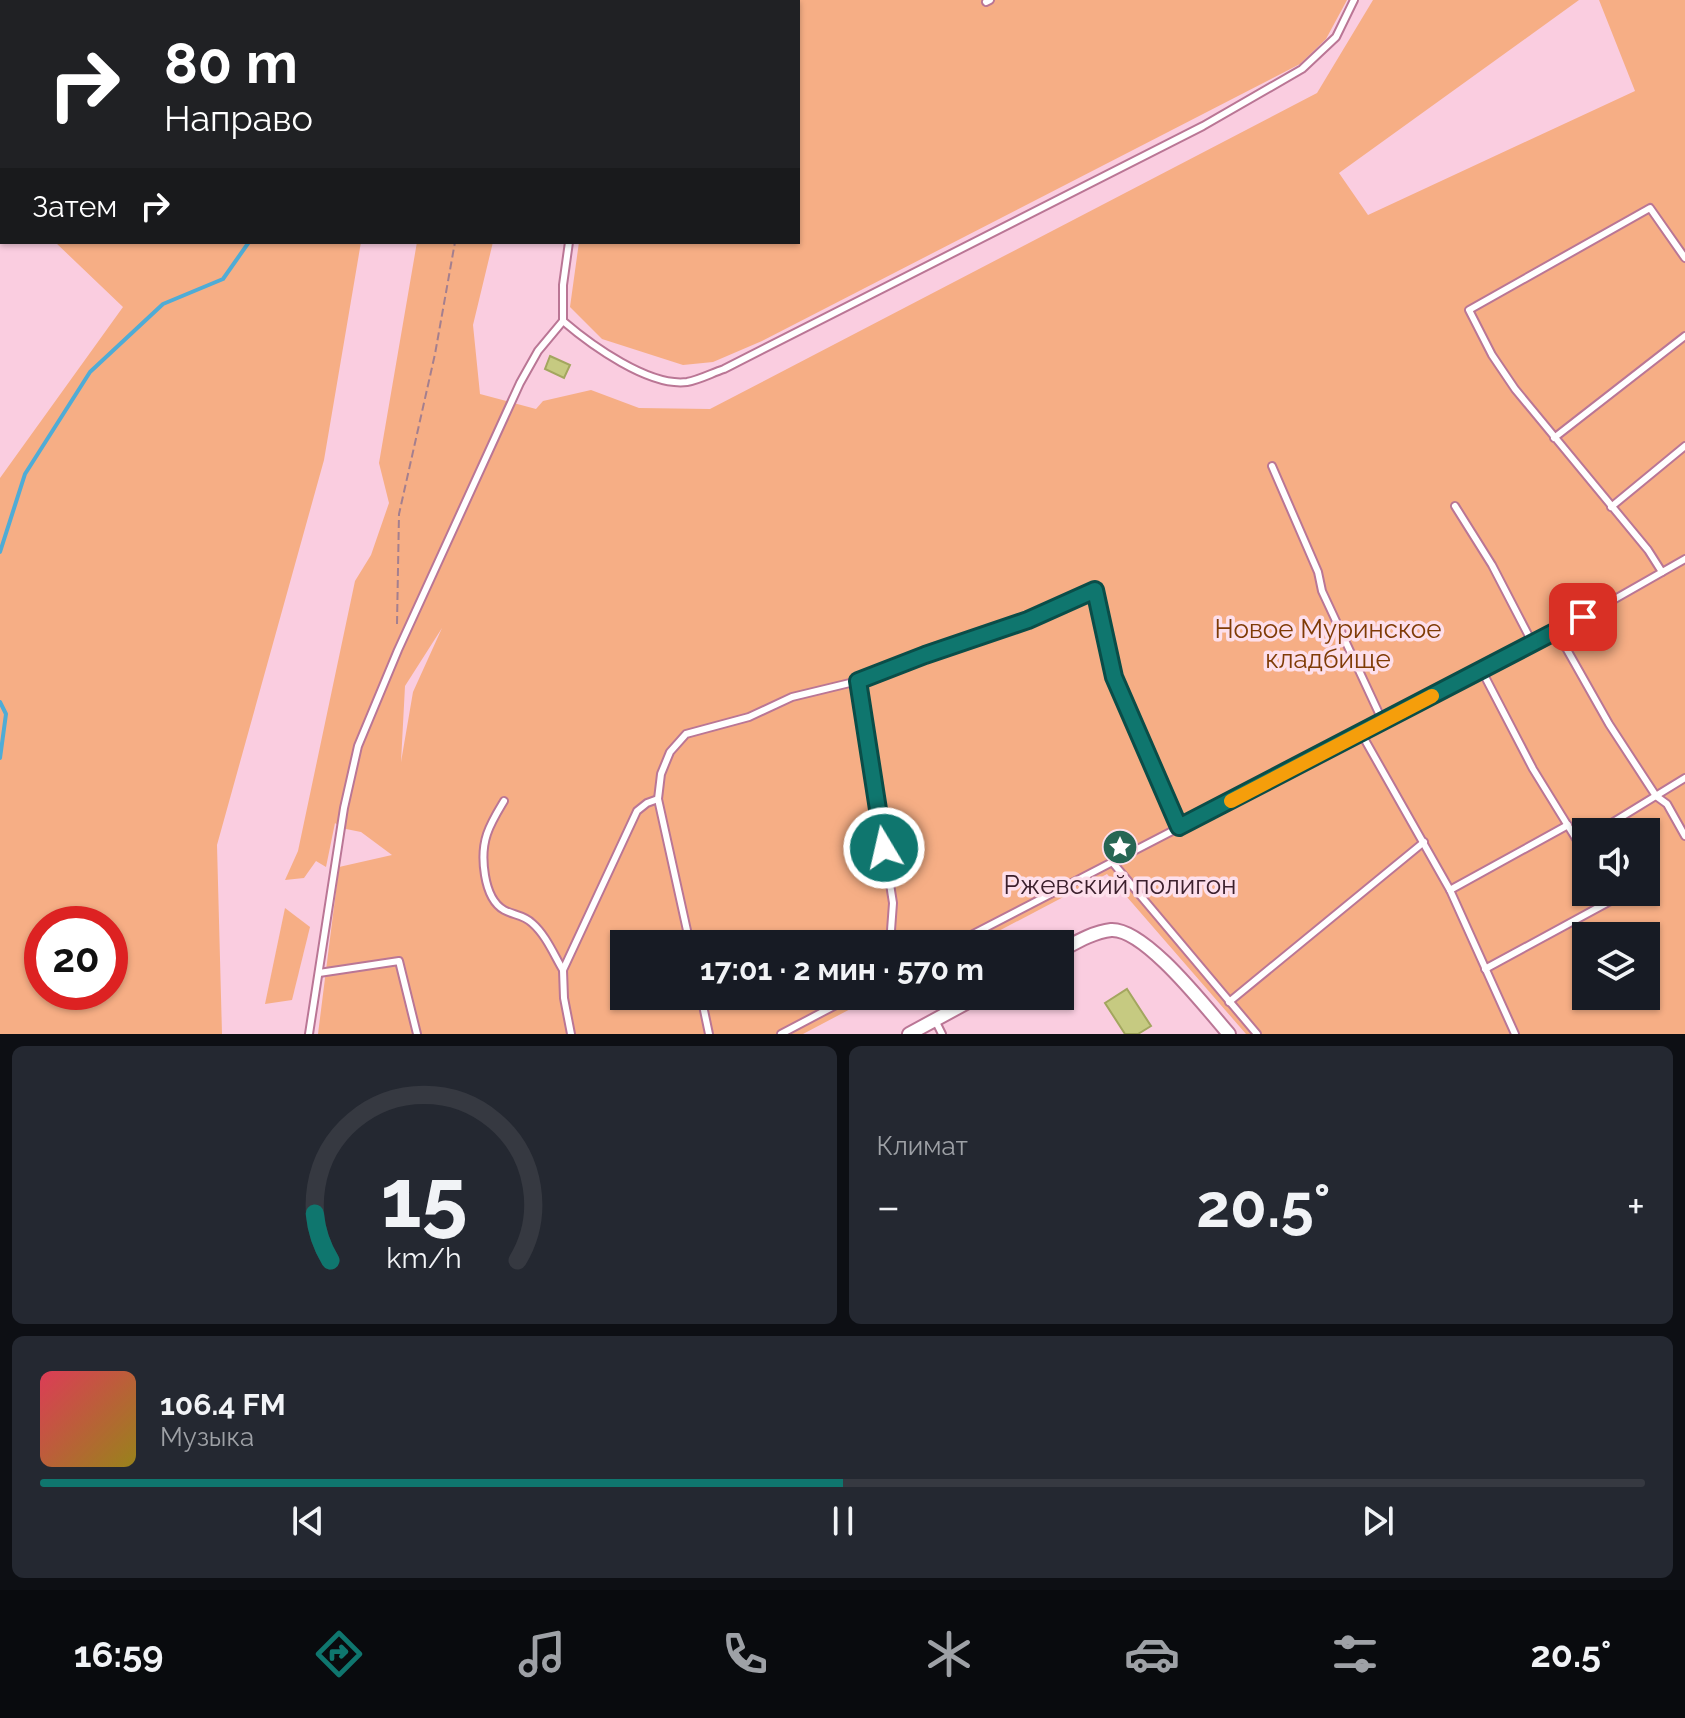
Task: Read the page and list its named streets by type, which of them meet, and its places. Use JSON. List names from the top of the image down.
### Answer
{
  "parks": ["Новое Муринское кладбище"],
  "places": {
    "place": ["Ржевский полигон"]
  },
  "page": {
    "turn": ["80 m", "Направо"],
    "then": "Затем",
    "limit": "20",
    "trip": "17:01 · 2 мин · 570 m",
    "tile": "Климат",
    "heat": ["−", "20.5°", "+"],
    "song": ["106.4 FM", "Музыка"],
    "tabs": ["16:59", "20.5°"],
    "gauge": ["15", "km/h"]
  }
}
